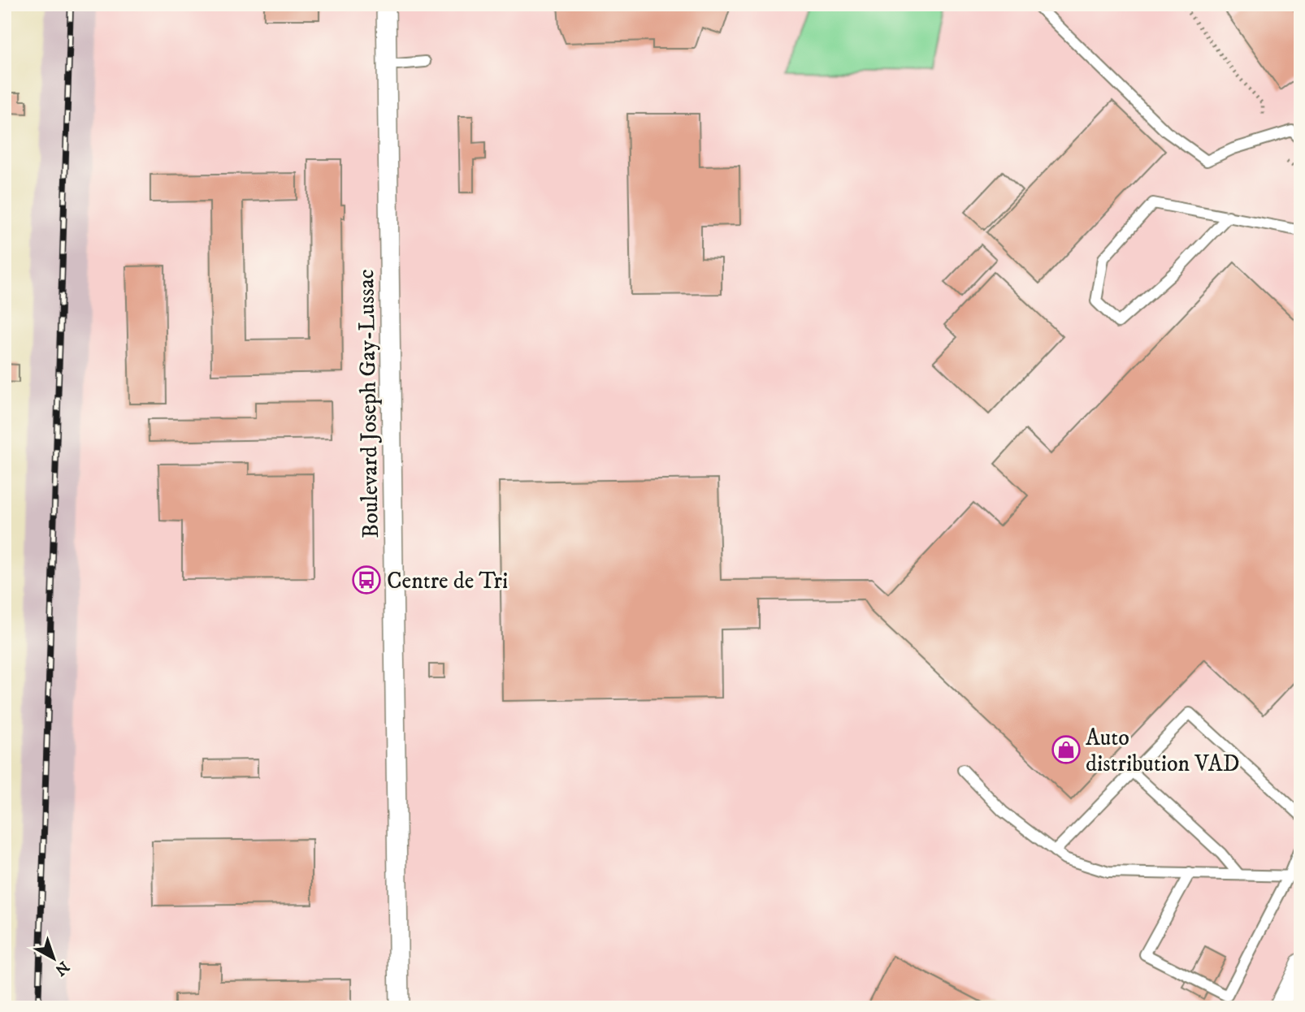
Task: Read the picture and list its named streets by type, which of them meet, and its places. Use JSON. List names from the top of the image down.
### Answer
{
  "streets": {
    "street": ["Boulevard Joseph Gay-Lussac"]
  },
  "places": {
    "bus stop": ["Centre de Tri"],
    "shop": ["Auto distribution VAD"]
  },
  "north": "bottom right"
}
